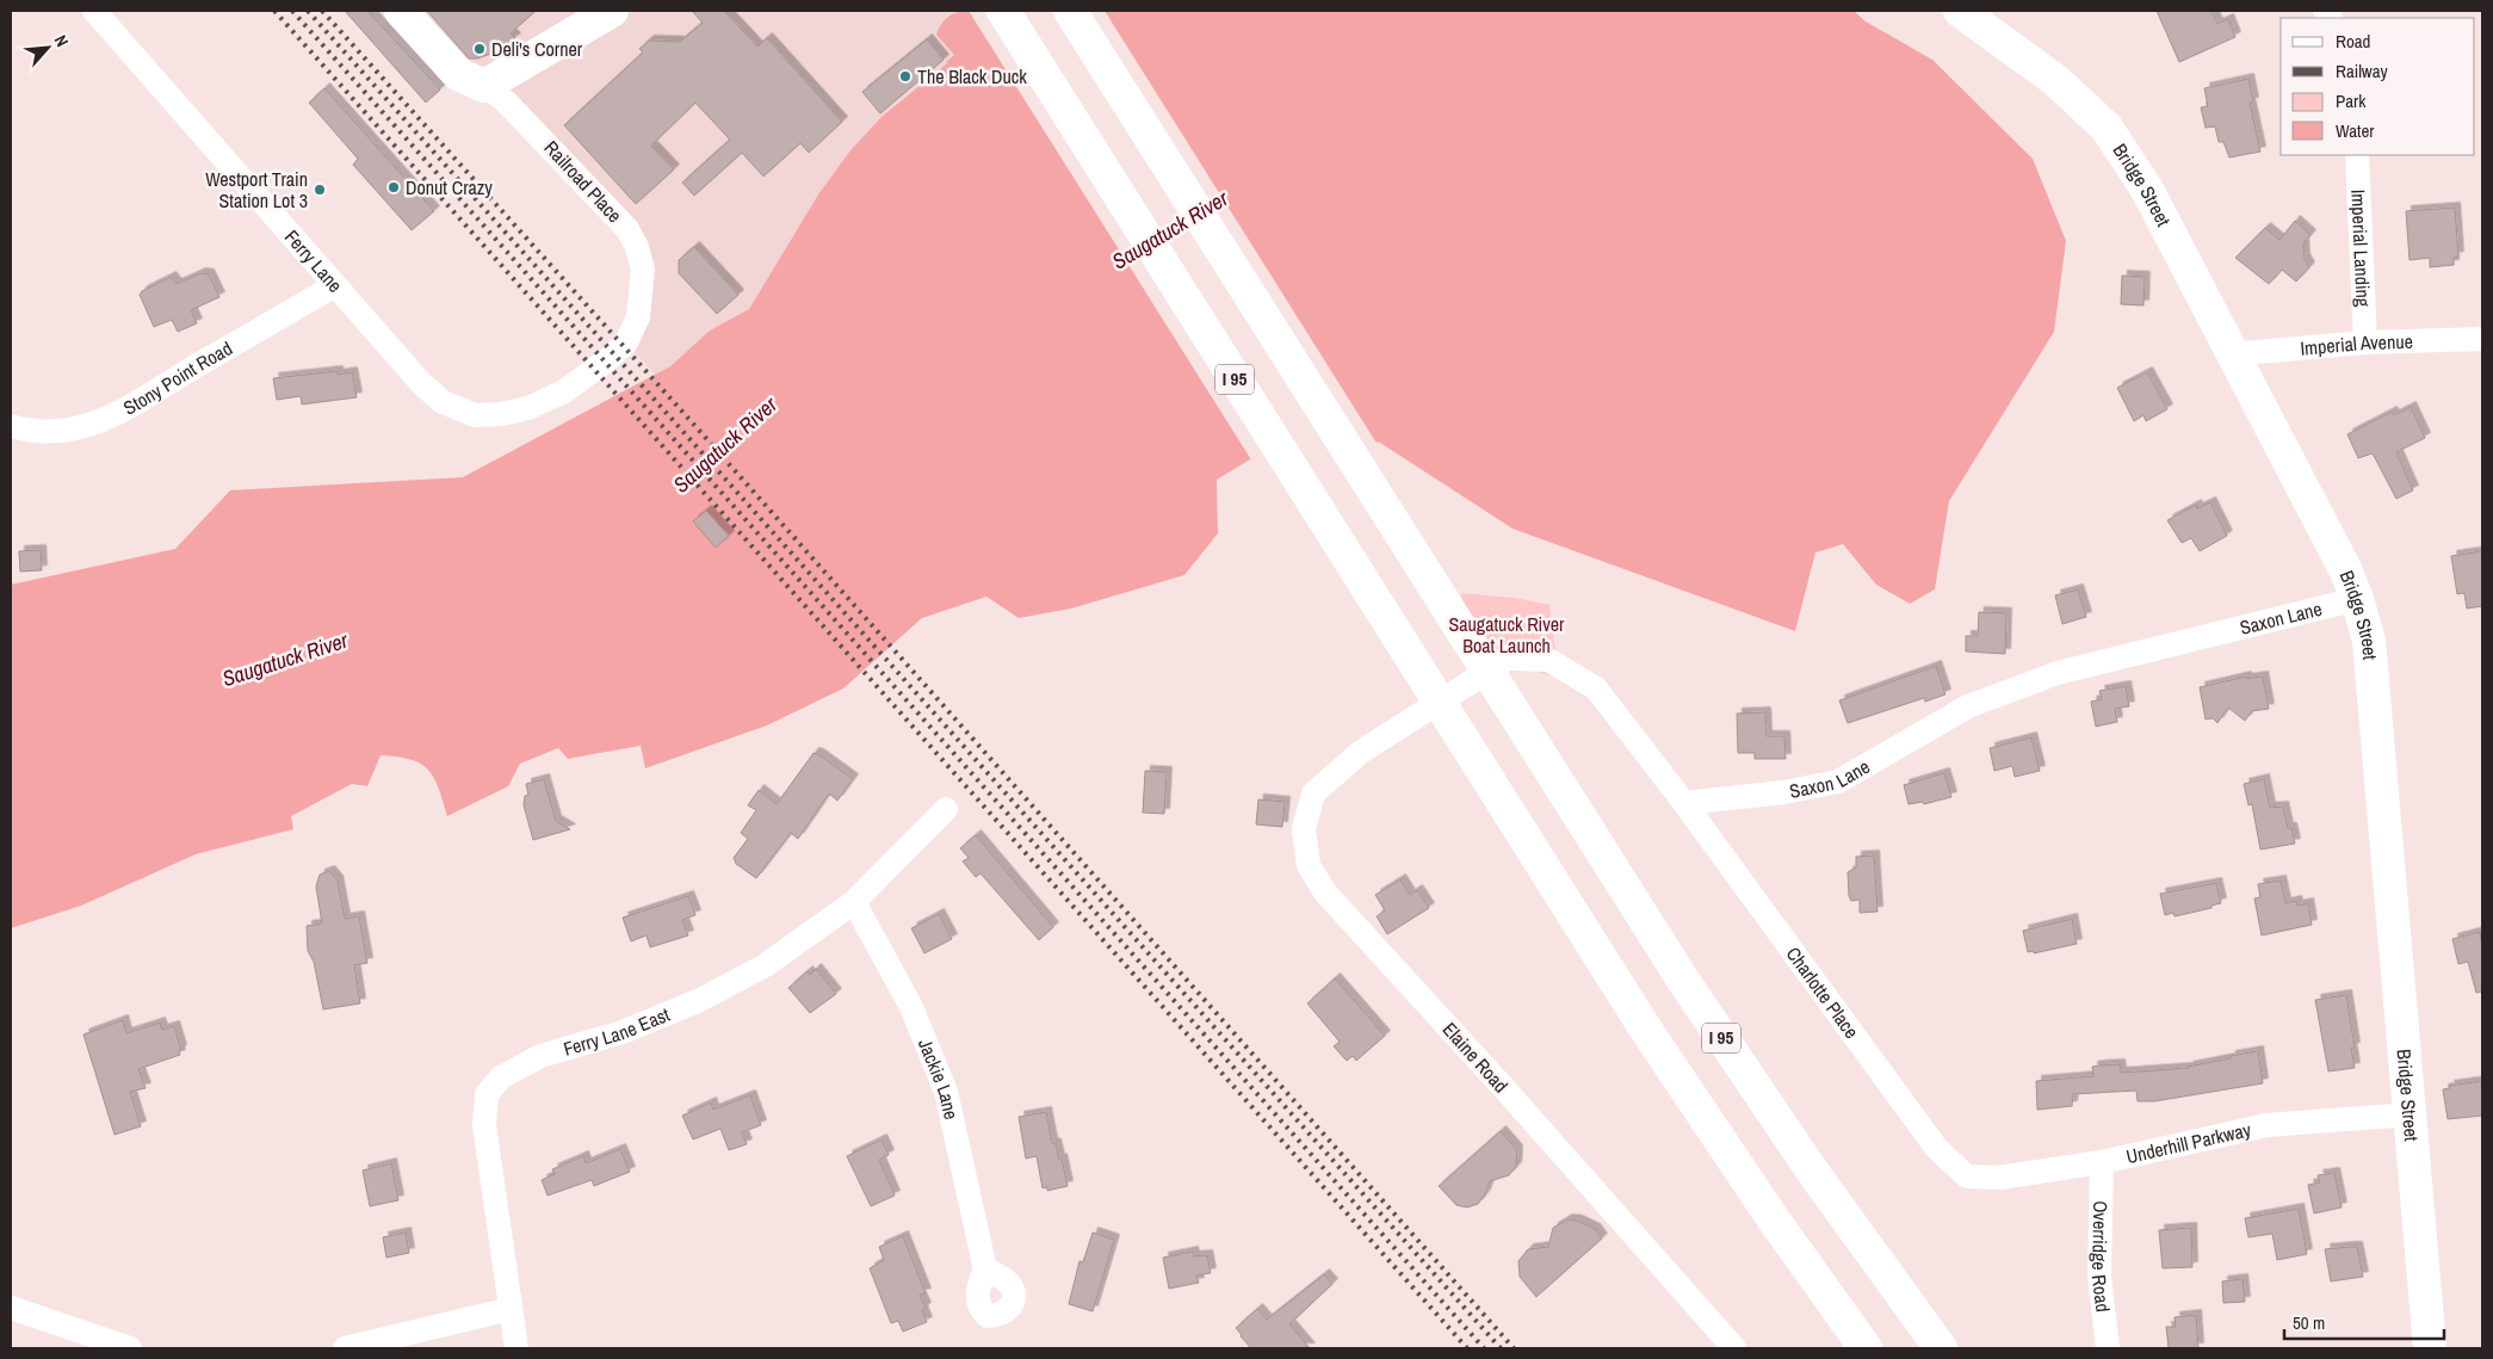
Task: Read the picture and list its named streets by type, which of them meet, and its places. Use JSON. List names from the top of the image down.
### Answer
{
  "streets": {
    "main road": ["Railroad Place", "Bridge Street", "I 95"],
    "street": [
      "Imperial Landing",
      "Ferry Lane",
      "Imperial Avenue",
      "Stony Point Road",
      "Saxon Lane",
      "Charlotte Place",
      "Ferry Lane East",
      "Elaine Road",
      "Jackie Lane",
      "Underhill Parkway",
      "Overridge Road"
    ]
  },
  "crossings": [
    ["Railroad Place", "Ferry Lane"],
    ["Bridge Street", "Imperial Avenue"],
    ["Bridge Street", "Saxon Lane"],
    ["Bridge Street", "Underhill Parkway"],
    ["Imperial Landing", "Imperial Avenue"],
    ["Ferry Lane", "Stony Point Road"],
    ["Saxon Lane", "Charlotte Place"],
    ["Saxon Lane", "Elaine Road"],
    ["Charlotte Place", "Elaine Road"],
    ["Charlotte Place", "Underhill Parkway"],
    ["Ferry Lane East", "Jackie Lane"],
    ["Underhill Parkway", "Overridge Road"]
  ],
  "water": ["Saugatuck River"],
  "parks": ["Saugatuck River Boat Launch"],
  "places": [
    "Deli's Corner",
    "The Black Duck",
    "Donut Crazy",
    "Westport Train Station Lot 3"
  ],
  "legend": [
    "Road",
    "Railway",
    "Park",
    "Water"
  ],
  "scale_bar": "50 m",
  "north": "top right"
}
